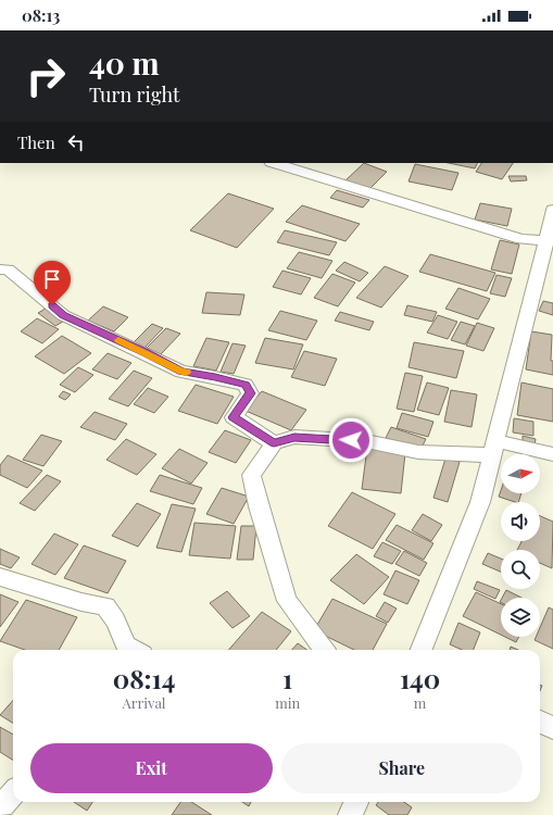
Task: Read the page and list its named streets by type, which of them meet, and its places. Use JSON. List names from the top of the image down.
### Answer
{
  "north": "right",
  "page": {
    "status": "08:13",
    "turn": ["40 m", "Turn right"],
    "then": "Then",
    "eta": [
      "08:14",
      "Arrival",
      "1",
      "min",
      "140",
      "m"
    ],
    "buttons": ["Exit", "Share"]
  }
}
